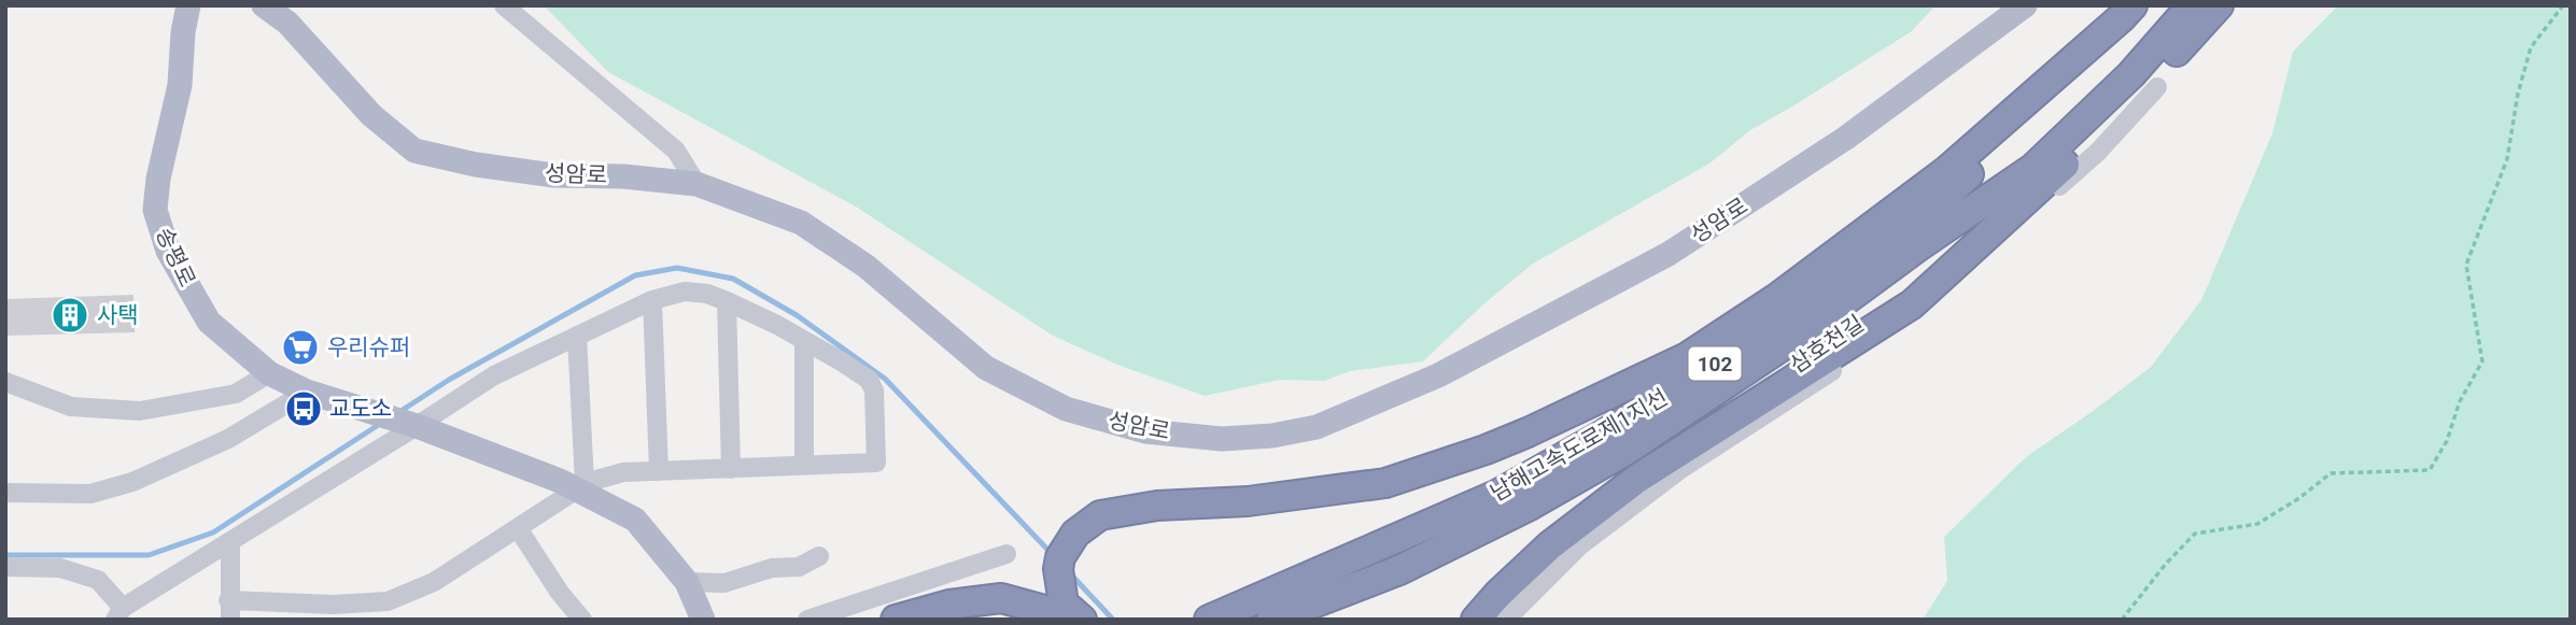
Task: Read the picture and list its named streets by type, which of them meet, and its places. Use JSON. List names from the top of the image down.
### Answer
{
  "streets": {
    "highway": ["102", "남해고속도로제1지선"],
    "main road": ["성암로", "송평로"],
    "street": ["삼호천길"]
  },
  "places": {
    "building": ["사택"],
    "supermarket": ["우리슈퍼"],
    "bus stop": ["교도소"]
  }
}
